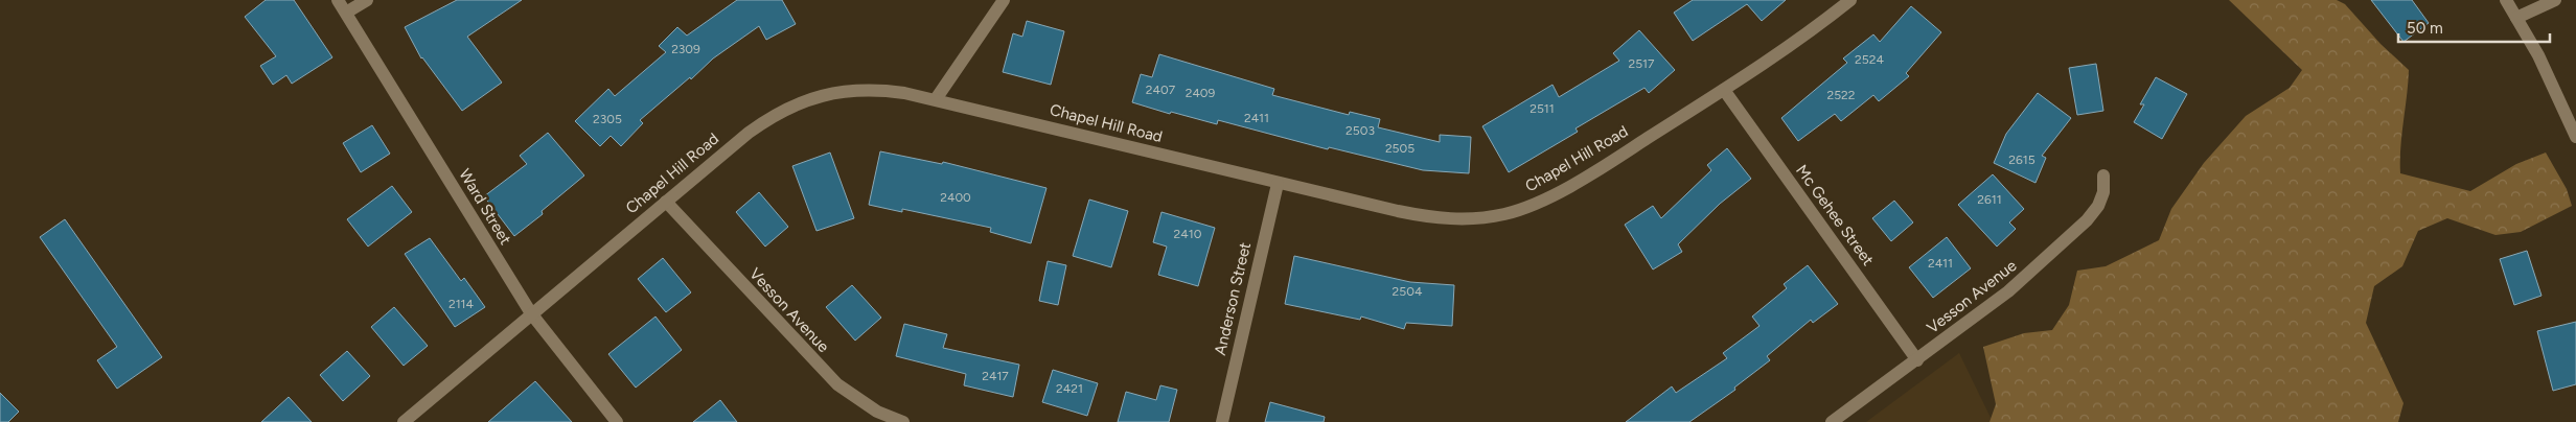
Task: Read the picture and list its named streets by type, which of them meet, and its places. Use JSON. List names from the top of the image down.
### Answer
{
  "streets": {
    "street": [
      "Chapel Hill Road",
      "Ward Street",
      "Mc Gehee Street",
      "Vesson Avenue",
      "Anderson Street"
    ]
  },
  "crossings": [
    ["Chapel Hill Road", "Ward Street"],
    ["Chapel Hill Road", "Mc Gehee Street"],
    ["Chapel Hill Road", "Vesson Avenue"],
    ["Chapel Hill Road", "Anderson Street"],
    ["Mc Gehee Street", "Vesson Avenue"]
  ],
  "house_numbers": [
    "2309",
    "2524",
    "2517",
    "2407",
    "2409",
    "2522",
    "2511",
    "2411",
    "2305",
    "2503",
    "2505",
    "2615",
    "2400",
    "2611",
    "2410",
    "2411",
    "2504",
    "2114",
    "2417",
    "2421"
  ],
  "scale_bar": "50 m"
}
